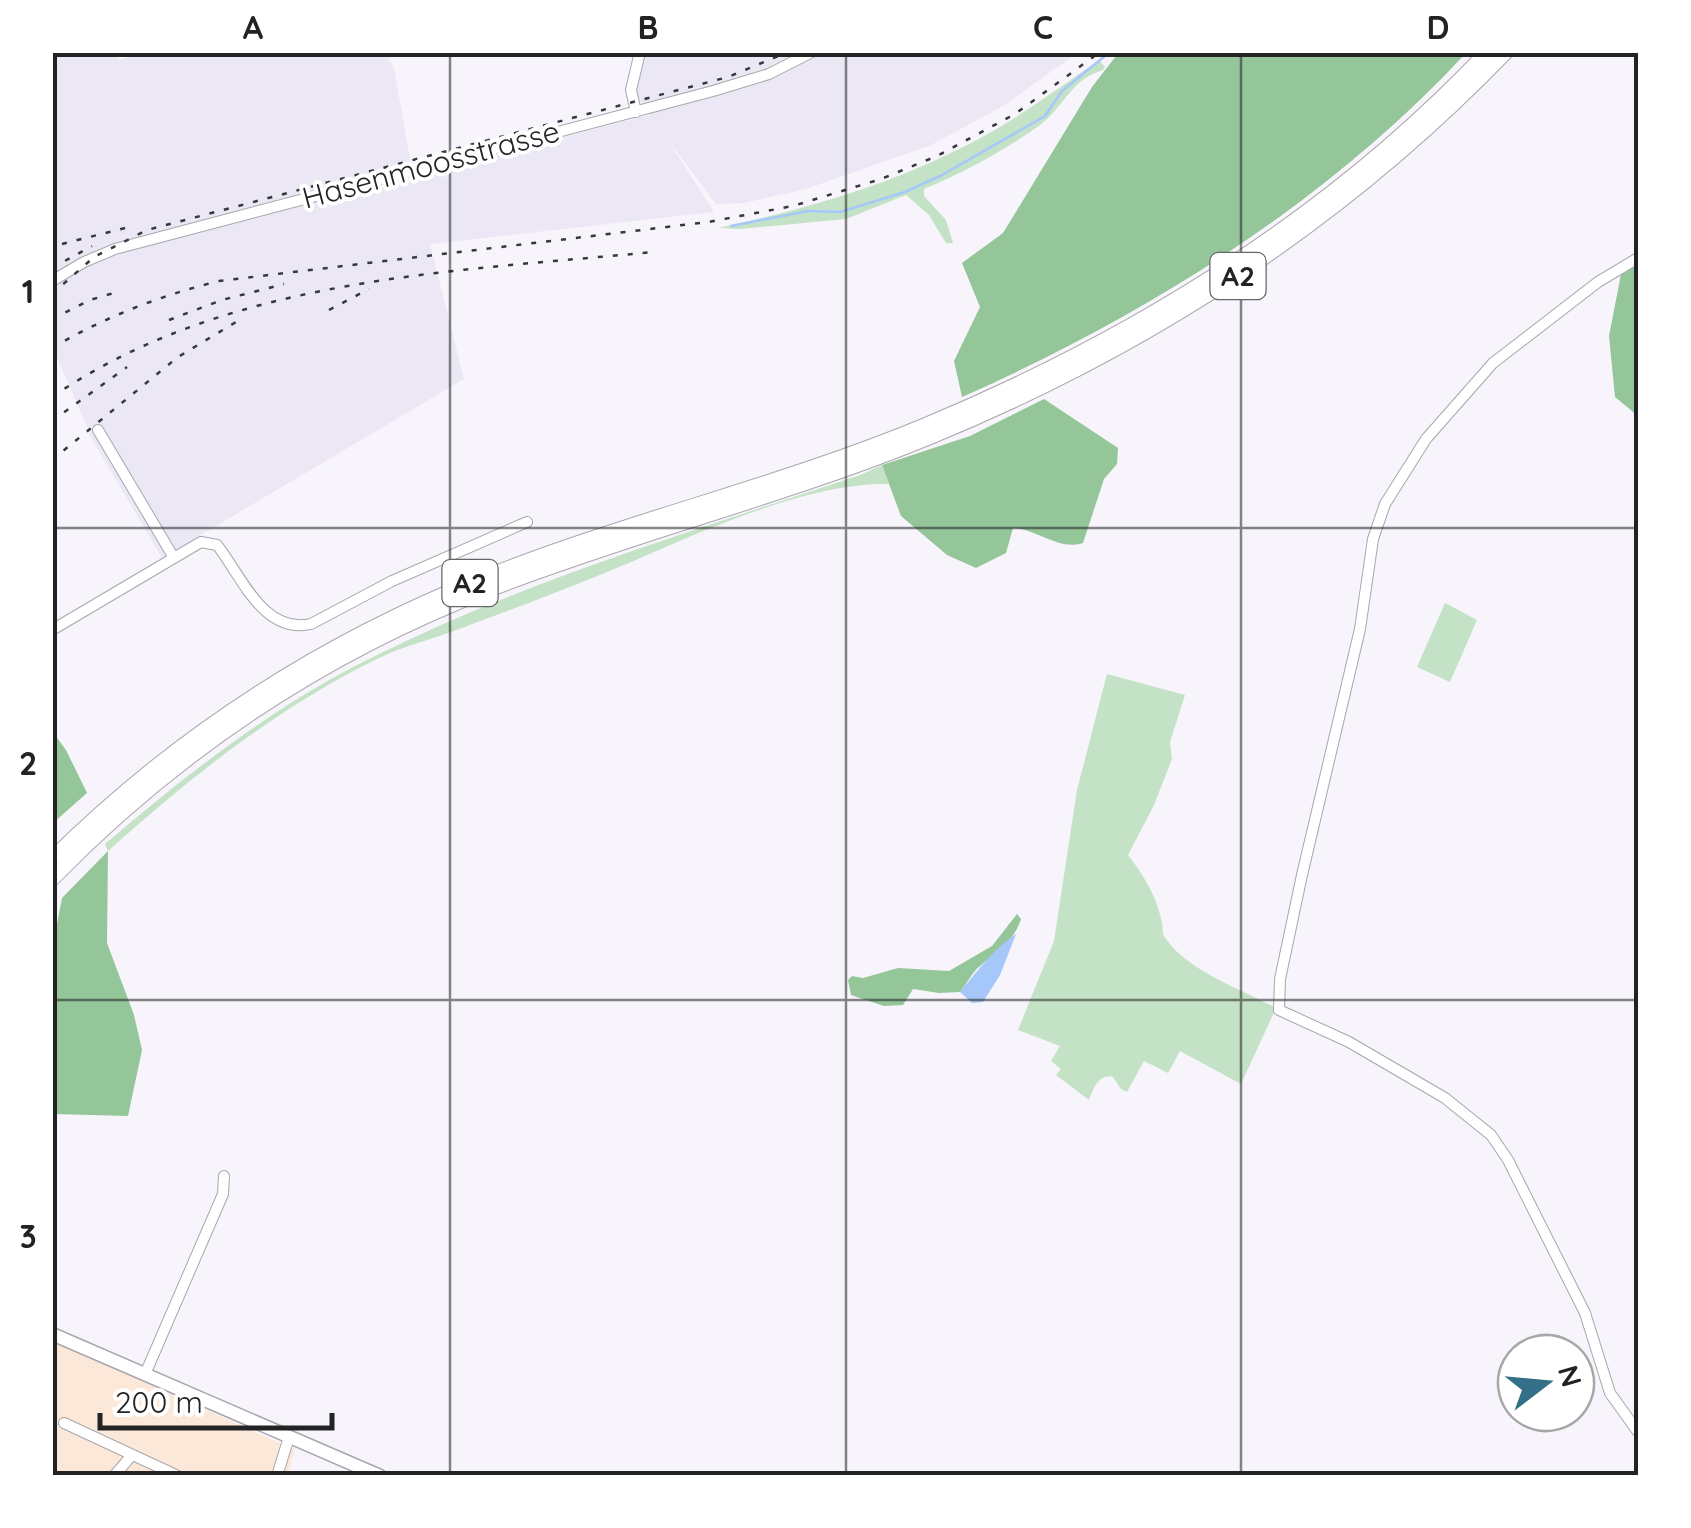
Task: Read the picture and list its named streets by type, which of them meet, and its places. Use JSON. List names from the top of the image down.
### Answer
{
  "streets": {
    "highway": ["A2"],
    "street": ["Hasenmoosstrasse"]
  },
  "scale_bar": "200 m",
  "north": "right",
  "grid": {
    "columns": [
      "A",
      "B",
      "C",
      "D"
    ],
    "rows": ["1", "2", "3"]
  }
}
